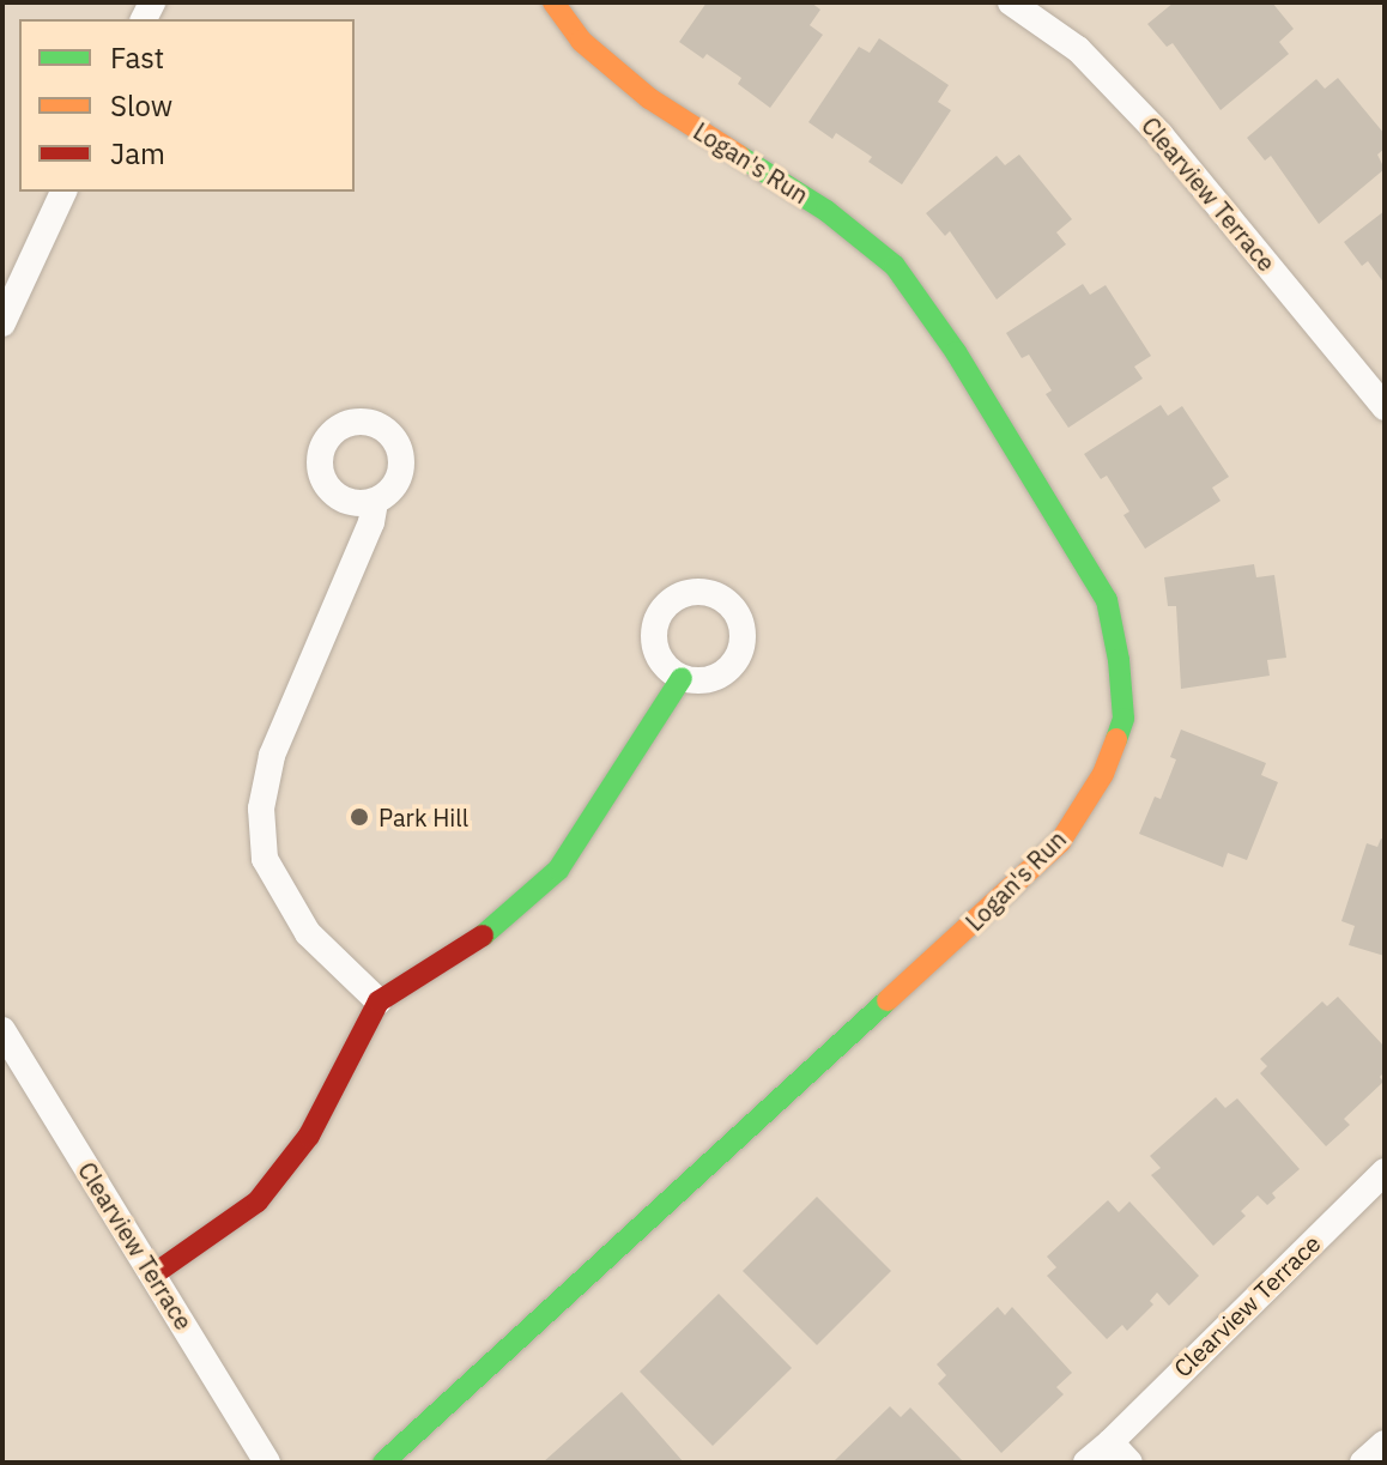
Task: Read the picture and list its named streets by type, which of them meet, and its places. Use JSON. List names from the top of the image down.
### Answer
{
  "streets": {
    "street": ["Logan's Run", "Clearview Terrace"]
  },
  "places": ["Park Hill"],
  "legend": ["Fast", "Slow", "Jam"]
}
